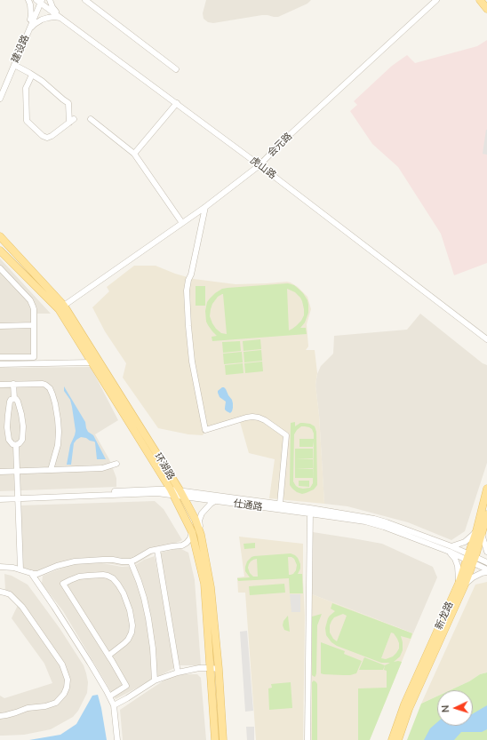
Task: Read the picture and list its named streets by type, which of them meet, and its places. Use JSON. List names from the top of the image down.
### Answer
{
  "streets": {
    "main road": ["环湖路", "新龙路"],
    "street": [
      "建设路",
      "会元路",
      "虎山路",
      "仕通路"
    ]
  },
  "crossings": [
    ["建设路", "虎山路"],
    ["会元路", "虎山路"],
    ["会元路", "环湖路"],
    ["环湖路", "仕通路"],
    ["仕通路", "新龙路"]
  ],
  "north": "left"
}
